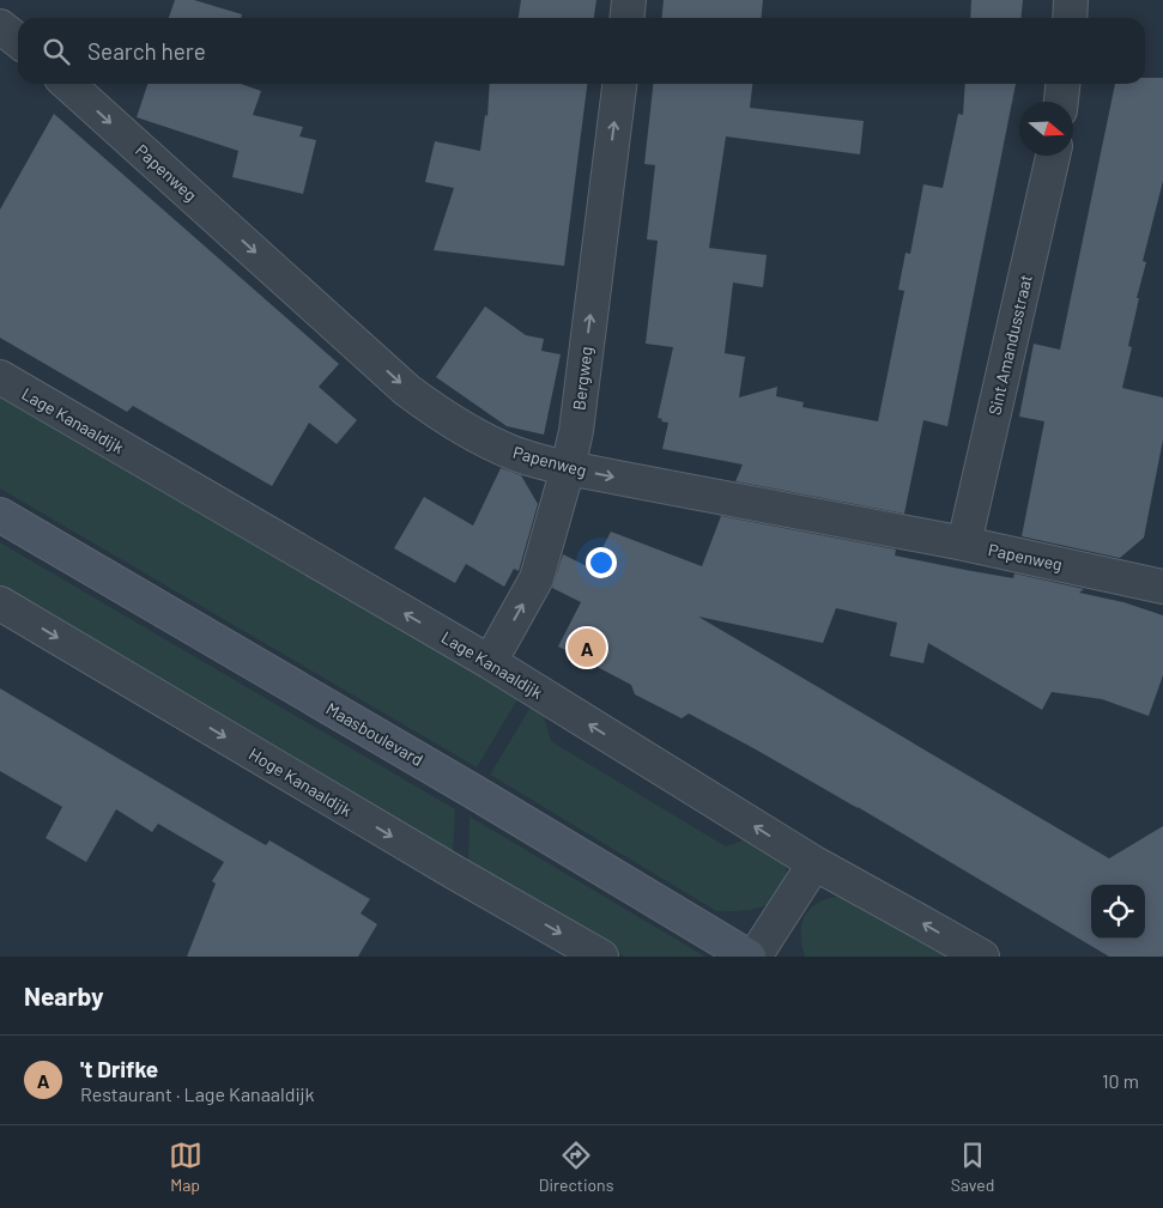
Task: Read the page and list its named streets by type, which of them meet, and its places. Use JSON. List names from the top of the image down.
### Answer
{
  "streets": {
    "street": [
      "Papenweg",
      "Sint Amandusstraat",
      "Bergweg",
      "Lage Kanaaldijk",
      "Maasboulevard",
      "Hoge Kanaaldijk"
    ]
  },
  "crossings": [
    ["Papenweg", "Sint Amandusstraat"],
    ["Papenweg", "Bergweg"],
    ["Bergweg", "Lage Kanaaldijk"]
  ],
  "one_way": [
    "Papenweg",
    "Bergweg",
    "Lage Kanaaldijk",
    "Hoge Kanaaldijk"
  ],
  "north": "right",
  "page": {
    "search": "Search here",
    "pins": "A",
    "heading": "Nearby",
    "list": [
      {
        "mark": "A",
        "name": "'t Drifke",
        "note": "Restaurant · Lage Kanaaldijk",
        "value": "10 m"
      }
    ],
    "nav": ["Map", "Directions", "Saved"]
  }
}
